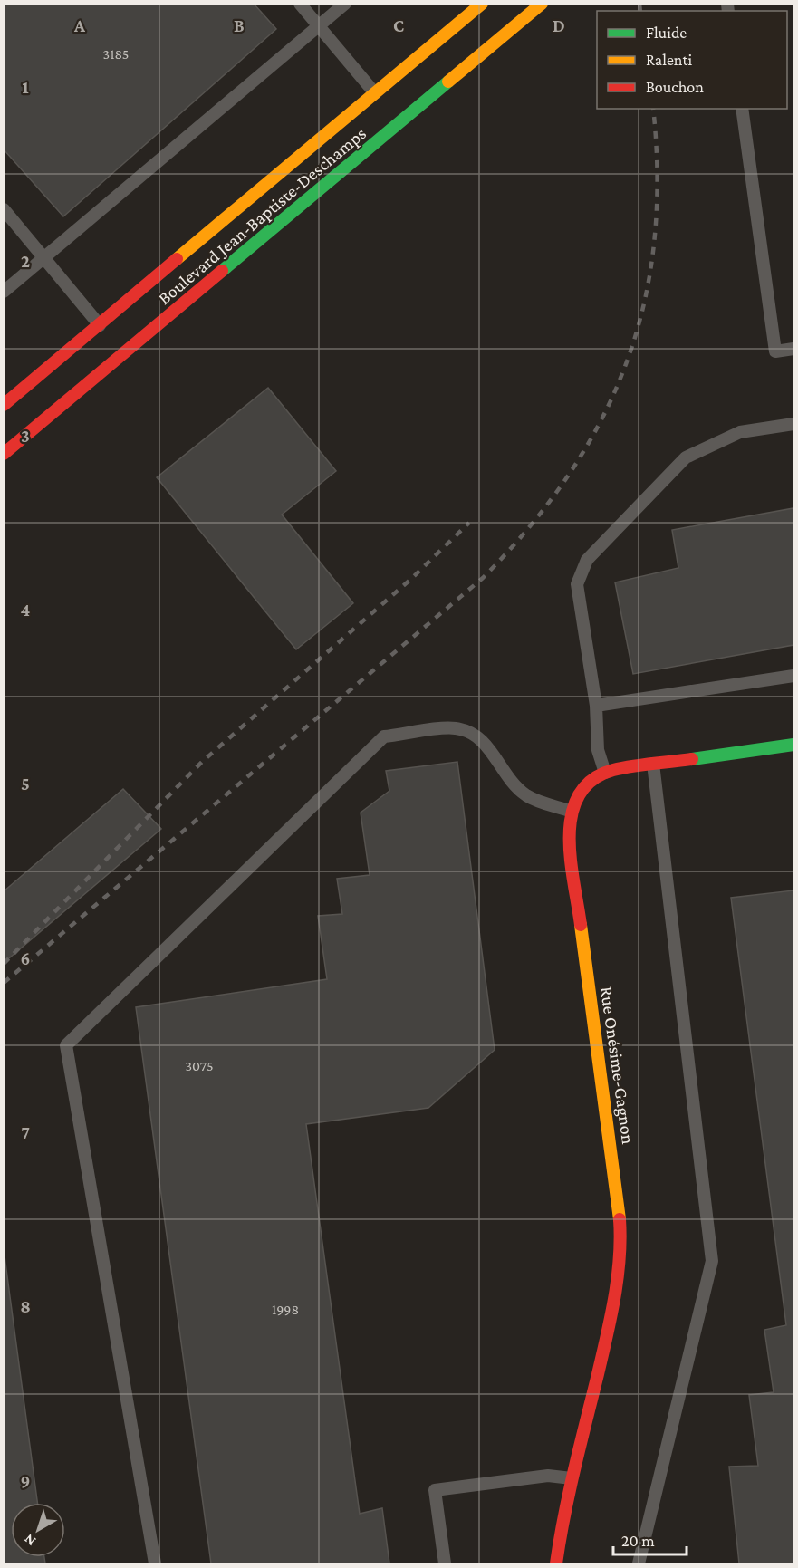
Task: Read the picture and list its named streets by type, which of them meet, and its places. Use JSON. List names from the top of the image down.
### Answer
{
  "streets": {
    "street": ["Boulevard Jean-Baptiste-Deschamps", "Rue Onésime-Gagnon"]
  },
  "house_numbers": ["3185", "3075", "1998"],
  "legend": ["Fluide", "Ralenti", "Bouchon"],
  "scale_bar": "20 m",
  "north": "bottom left",
  "grid": {
    "columns": [
      "A",
      "B",
      "C",
      "D"
    ],
    "rows": [
      "1",
      "2",
      "3",
      "4",
      "5",
      "6",
      "7",
      "8",
      "9"
    ]
  }
}
